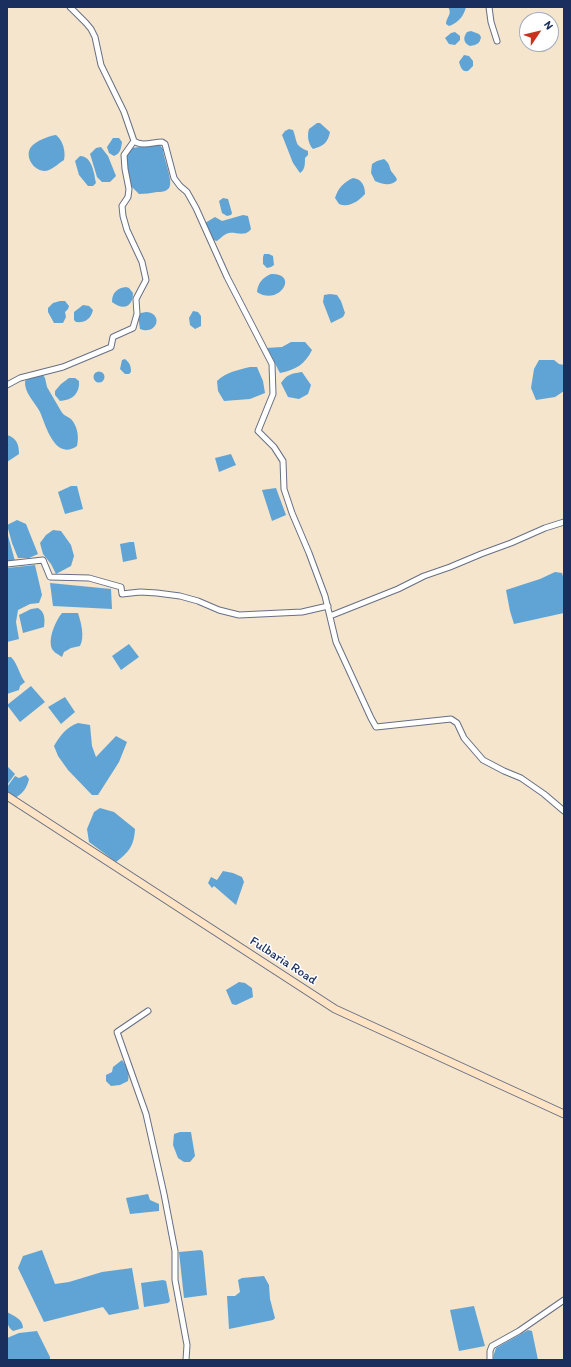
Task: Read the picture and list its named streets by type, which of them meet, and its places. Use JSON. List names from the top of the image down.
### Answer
{
  "streets": {
    "main road": ["Fulbaria Road"]
  },
  "north": "top right"
}
